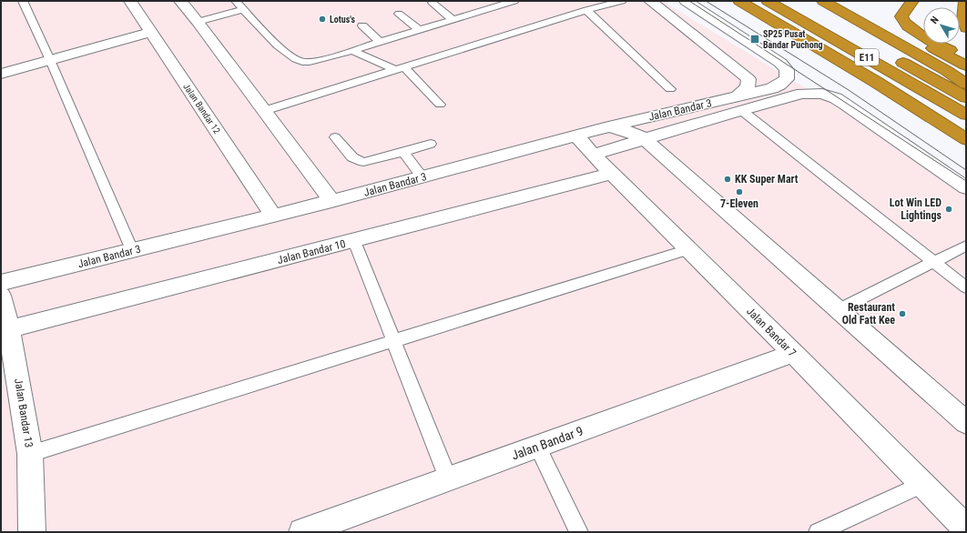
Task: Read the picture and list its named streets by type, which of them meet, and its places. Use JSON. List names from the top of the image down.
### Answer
{
  "streets": {
    "highway": ["E11"],
    "street": [
      "Jalan Bandar 12",
      "Jalan Bandar 3",
      "Jalan Bandar 10",
      "Jalan Bandar 7",
      "Jalan Bandar 13",
      "Jalan Bandar 9"
    ]
  },
  "crossings": [
    ["Jalan Bandar 12", "Jalan Bandar 3"],
    ["Jalan Bandar 3", "Jalan Bandar 7"],
    ["Jalan Bandar 10", "Jalan Bandar 7"],
    ["Jalan Bandar 10", "Jalan Bandar 13"],
    ["Jalan Bandar 7", "Jalan Bandar 9"]
  ],
  "places": {
    "other": [
      "Lotus's",
      "KK Super Mart",
      "7-Eleven",
      "Lot Win LED Lightings",
      "Restaurant Old Fatt Kee"
    ],
    "transit": ["SP25 Pusat Bandar Puchong"]
  },
  "north": "top left"
}
